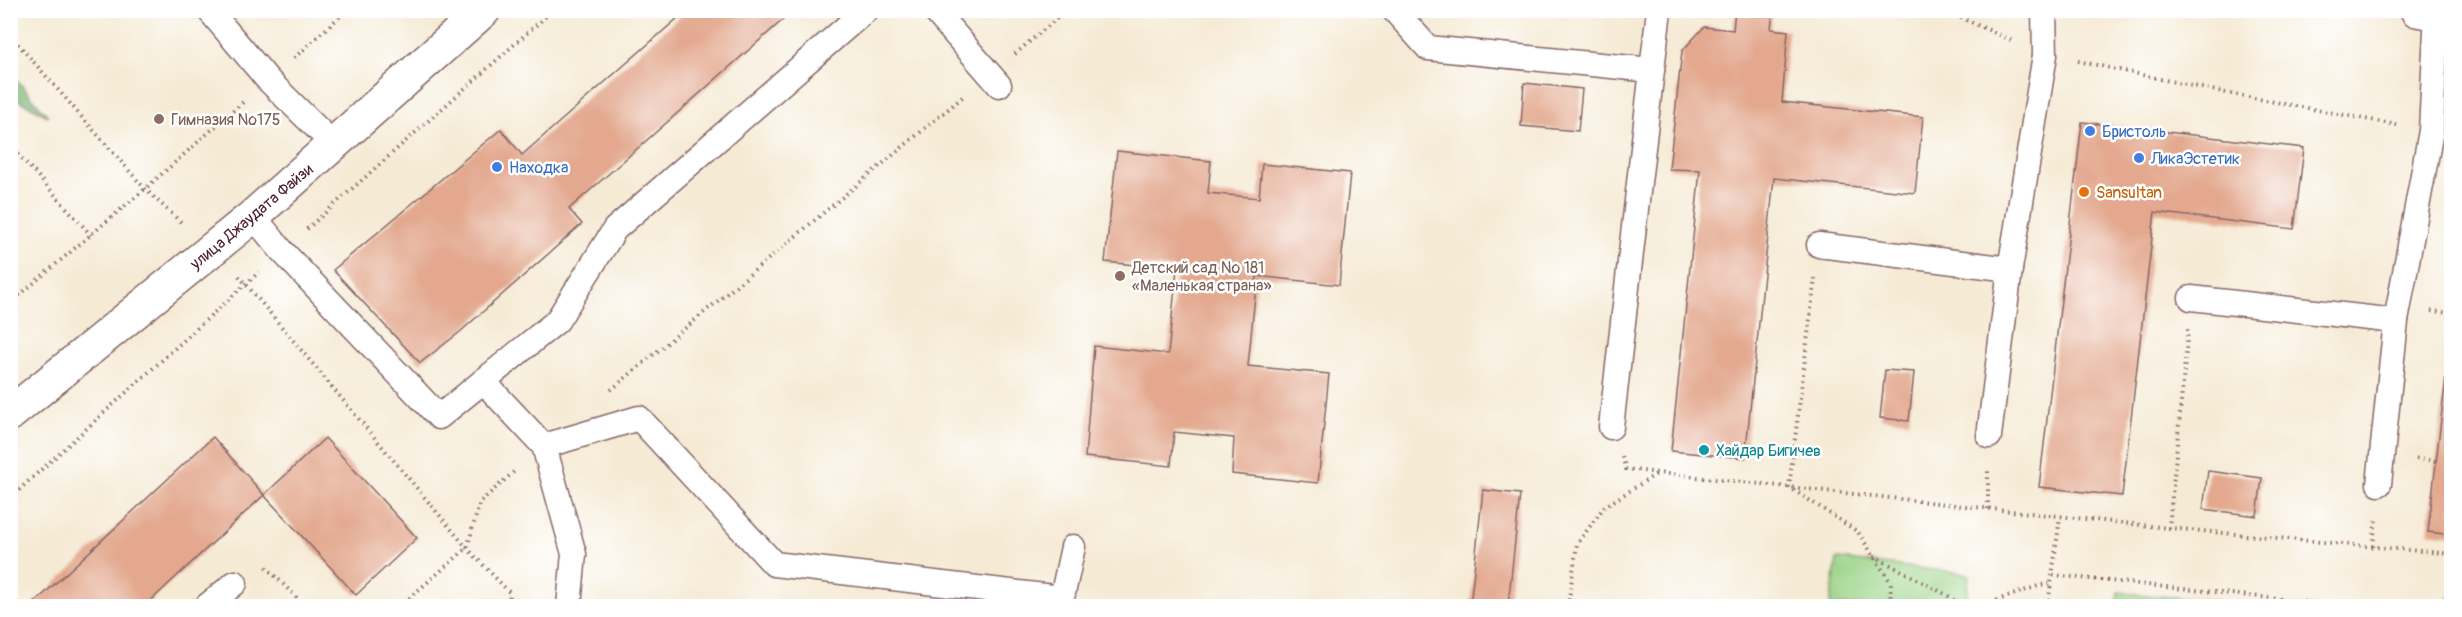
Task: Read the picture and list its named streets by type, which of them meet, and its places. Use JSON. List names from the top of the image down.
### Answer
{
  "streets": {
    "street": ["улица Джаудата Файзи"]
  },
  "places": [
    "Гимназия №175",
    "Бристоль",
    "ЛикаЭстетик",
    "Находка",
    "Sansultan",
    "Детский сад № 181 «Маленькая страна»",
    "Хайдар Бигичев"
  ]
}
